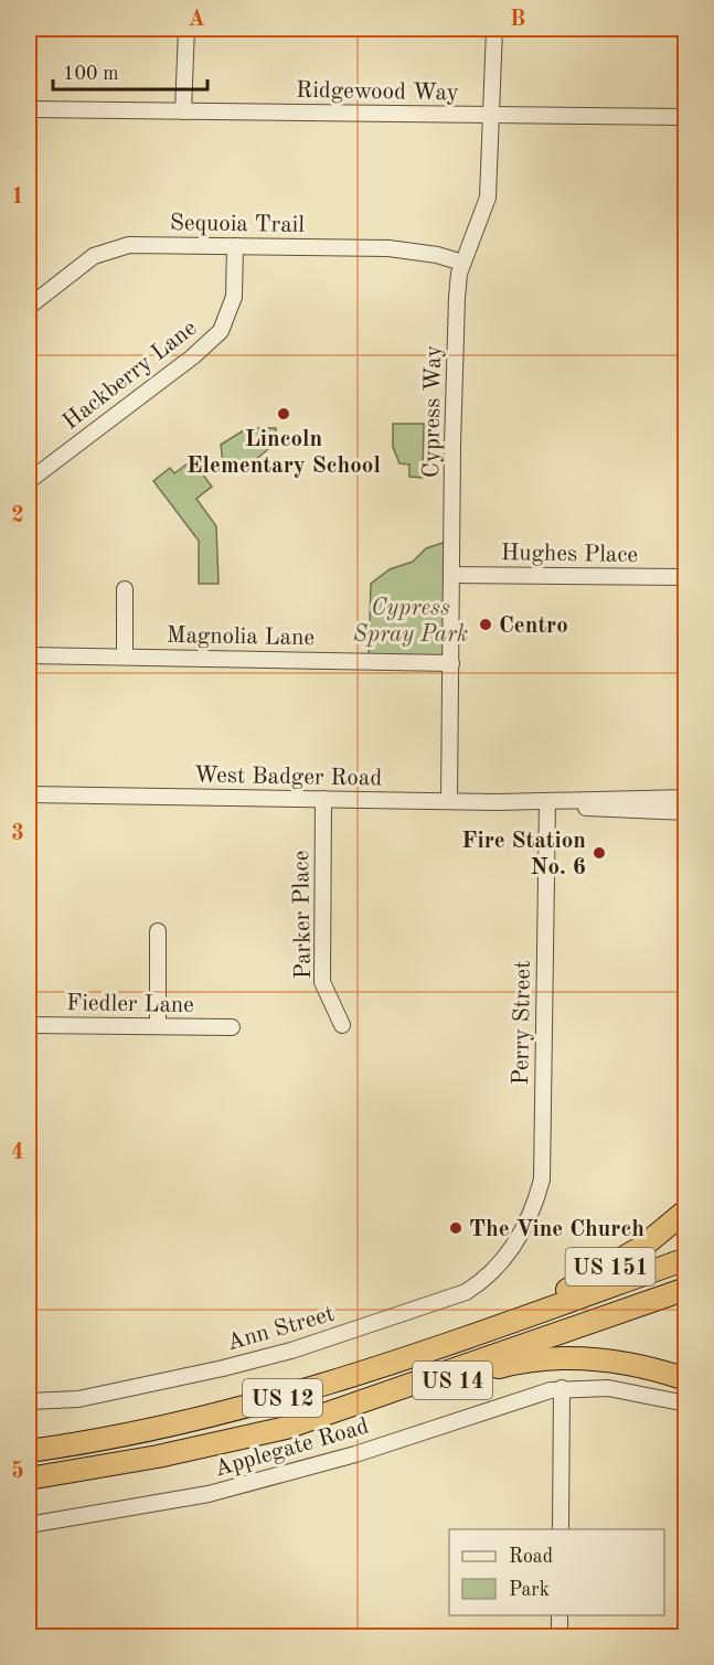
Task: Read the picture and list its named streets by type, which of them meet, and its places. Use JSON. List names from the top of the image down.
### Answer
{
  "streets": {
    "highway": ["US 151", "US 14", "US 12"],
    "street": [
      "Ridgewood Way",
      "Sequoia Trail",
      "Hackberry Lane",
      "Cypress Way",
      "Hughes Place",
      "Magnolia Lane",
      "West Badger Road",
      "Parker Place",
      "Fiedler Lane",
      "Perry Street",
      "Ann Street",
      "Applegate Road"
    ]
  },
  "crossings": [
    ["Ridgewood Way", "Cypress Way"],
    ["Sequoia Trail", "Hackberry Lane"],
    ["Sequoia Trail", "Cypress Way"],
    ["Cypress Way", "Hughes Place"],
    ["Cypress Way", "Magnolia Lane"],
    ["Cypress Way", "West Badger Road"],
    ["West Badger Road", "Parker Place"],
    ["West Badger Road", "Perry Street"],
    ["Perry Street", "Ann Street"],
    ["US 151", "US 12"],
    ["US 14", "US 12"]
  ],
  "parks": ["Cypress Spray Park"],
  "places": [
    "Lincoln Elementary School",
    "Centro",
    "Fire Station No. 6",
    "The Vine Church"
  ],
  "legend": ["Road", "Park"],
  "scale_bar": "100 m",
  "grid": {
    "columns": ["A", "B"],
    "rows": [
      "1",
      "2",
      "3",
      "4",
      "5"
    ]
  }
}
